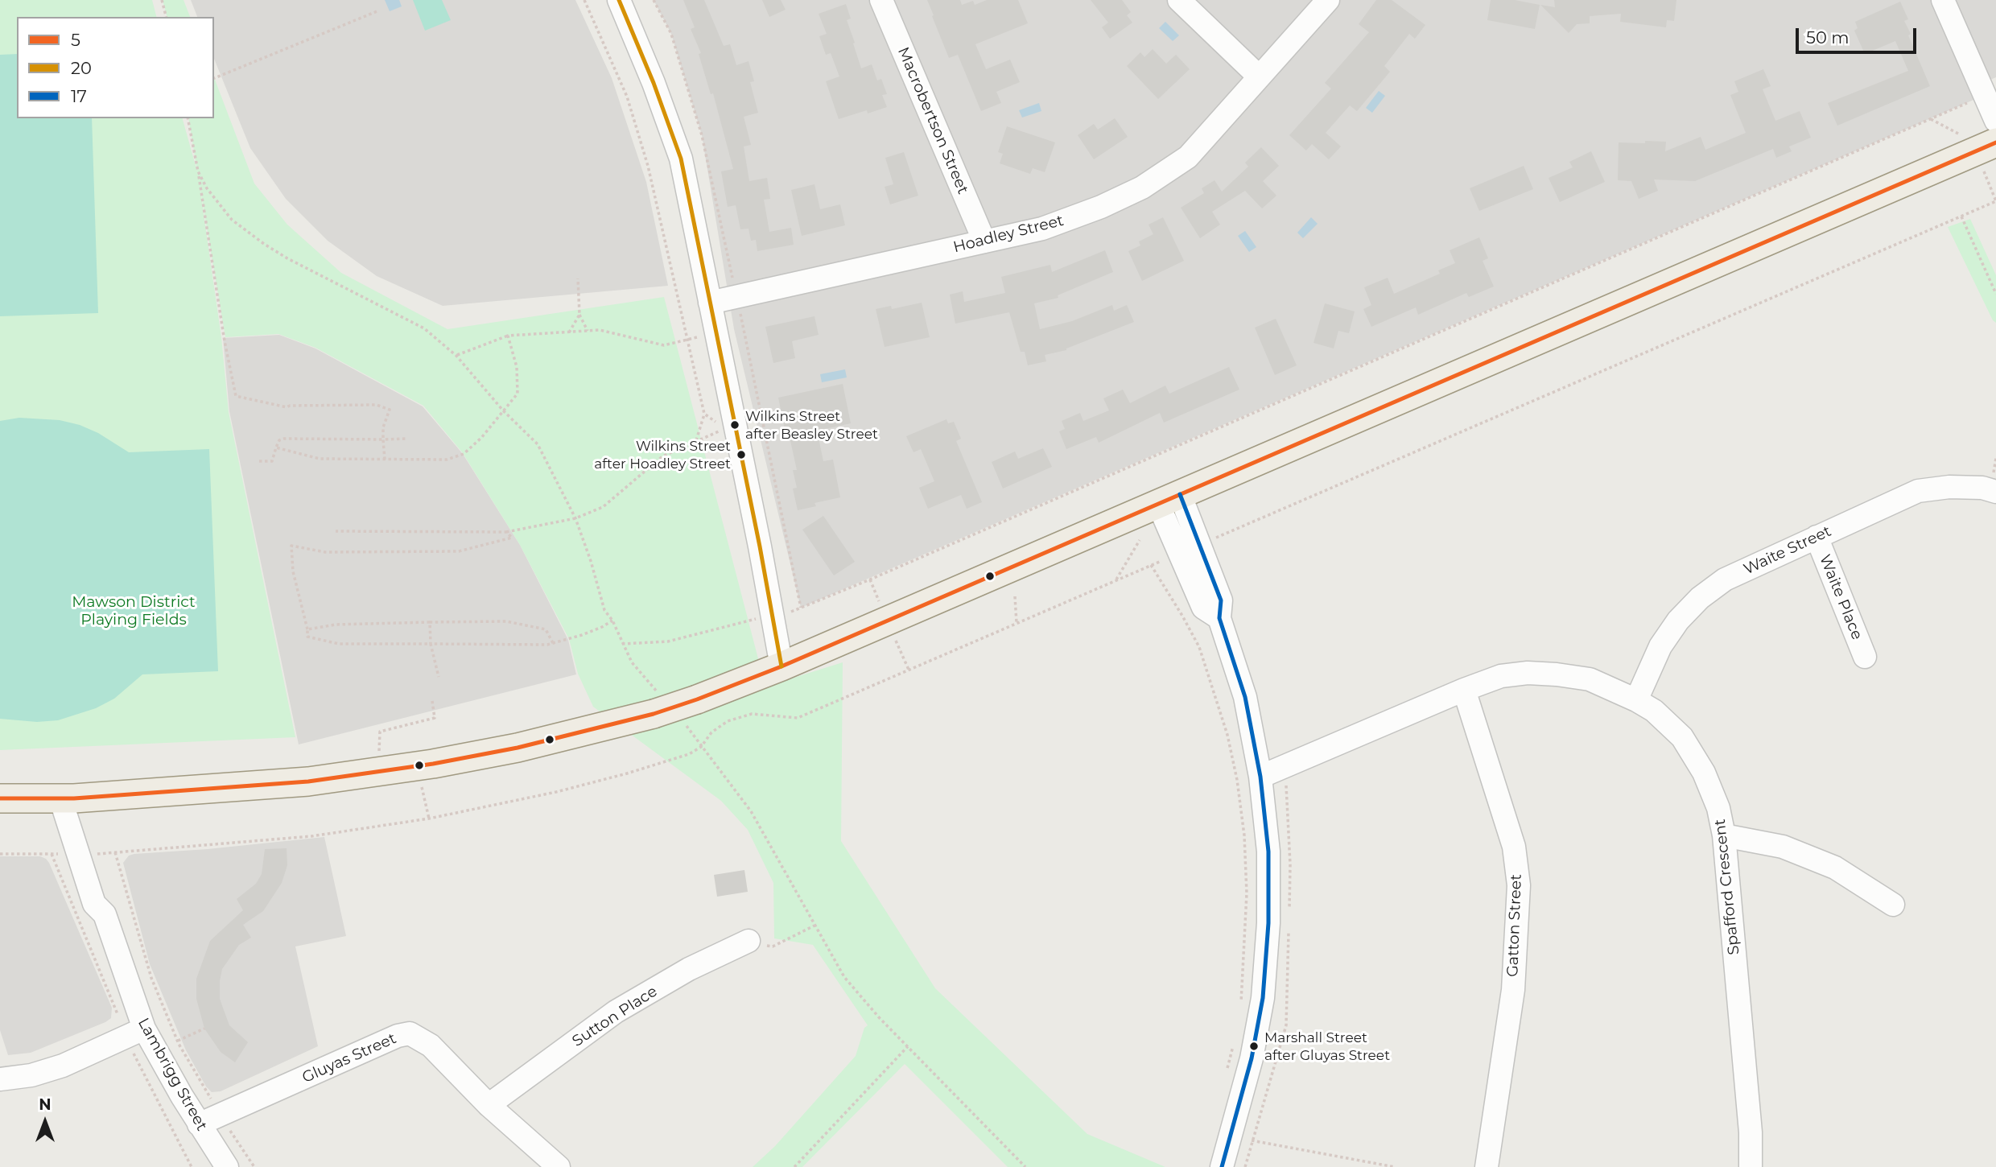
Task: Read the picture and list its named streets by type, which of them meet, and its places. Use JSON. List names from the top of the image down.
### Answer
{
  "streets": {
    "street": [
      "Macrobertson Street",
      "Hoadley Street",
      "Waite Street",
      "Waite Place",
      "Spafford Crescent",
      "Gatton Street",
      "Sutton Place",
      "Gluyas Street",
      "Lambrigg Street"
    ]
  },
  "crossings": [
    ["Macrobertson Street", "Hoadley Street"],
    ["Waite Street", "Waite Place"],
    ["Waite Street", "Spafford Crescent"],
    ["Spafford Crescent", "Gatton Street"],
    ["Sutton Place", "Gluyas Street"],
    ["Gluyas Street", "Lambrigg Street"]
  ],
  "parks": ["Mawson District Playing Fields"],
  "places": ["Wilkins Street after Beasley Street", "Wilkins Street after Hoadley Street", "Marshall Street after Gluyas Street"],
  "lines": ["transit line 20", "transit line 5", "transit line 17"],
  "legend": ["5", "20", "17"],
  "scale_bar": "50 m",
  "north": "top"
}
